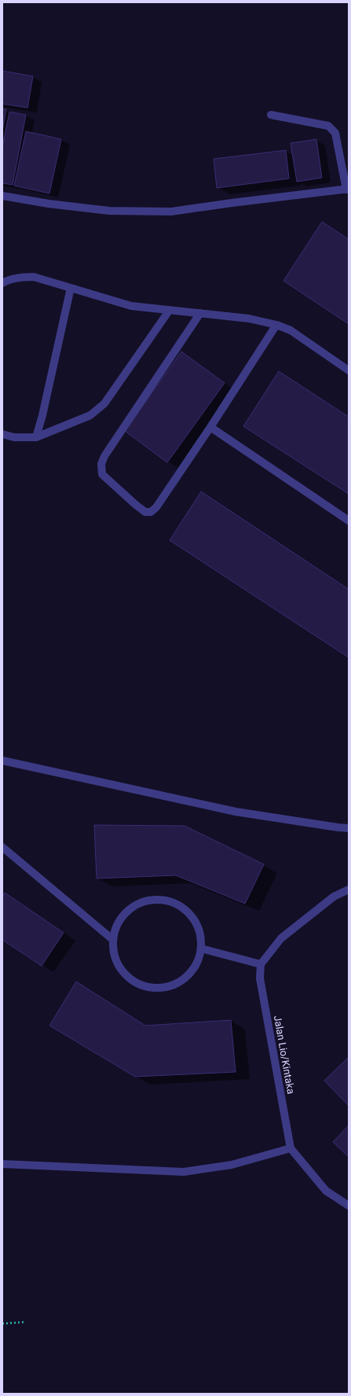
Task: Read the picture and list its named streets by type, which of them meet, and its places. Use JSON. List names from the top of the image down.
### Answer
{
  "streets": {
    "street": ["Jalan Lio/Kintaka"]
  }
}
